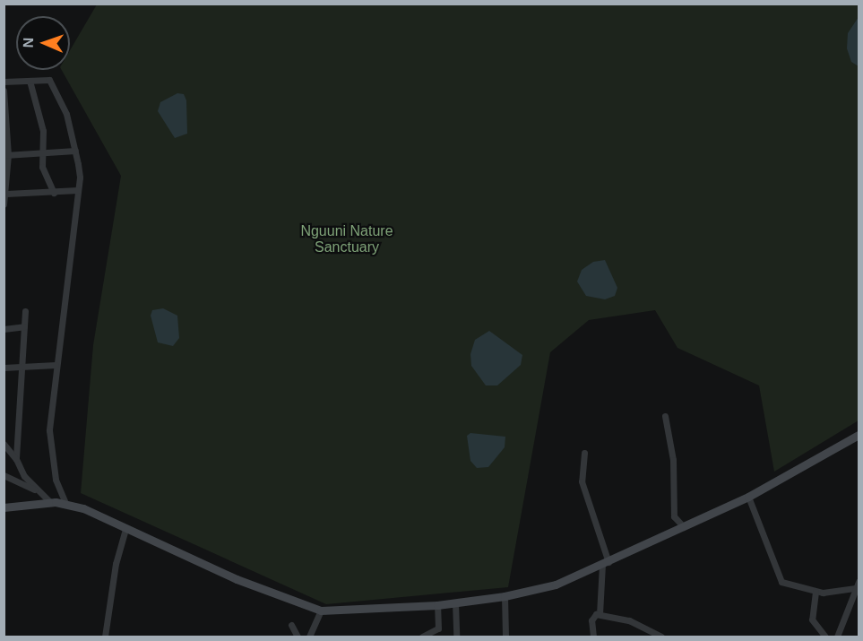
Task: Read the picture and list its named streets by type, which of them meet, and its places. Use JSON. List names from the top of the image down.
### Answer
{
  "parks": ["Nguuni Nature Sanctuary"],
  "north": "left"
}
